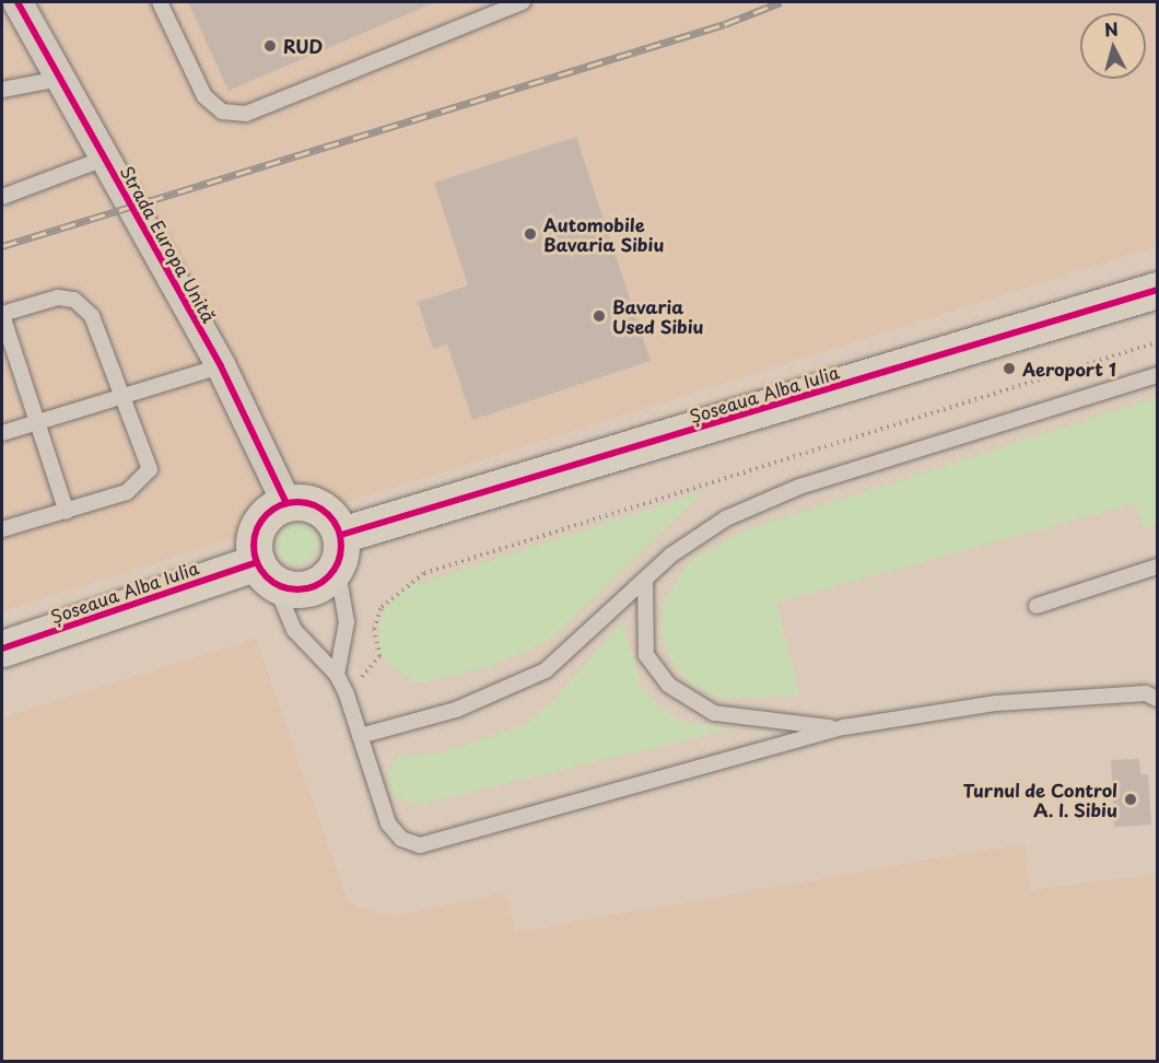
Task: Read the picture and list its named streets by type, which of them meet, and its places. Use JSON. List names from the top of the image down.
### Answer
{
  "streets": {
    "main road": ["Șoseaua Alba Iulia"],
    "street": ["Strada Europa Unită"]
  },
  "crossings": [
    ["Strada Europa Unită", "Șoseaua Alba Iulia"]
  ],
  "places": [
    "RUD",
    "Automobile Bavaria Sibiu",
    "Bavaria Used Sibiu",
    "Aeroport 1",
    "Turnul de Control A. I. Sibiu"
  ],
  "north": "top"
}
